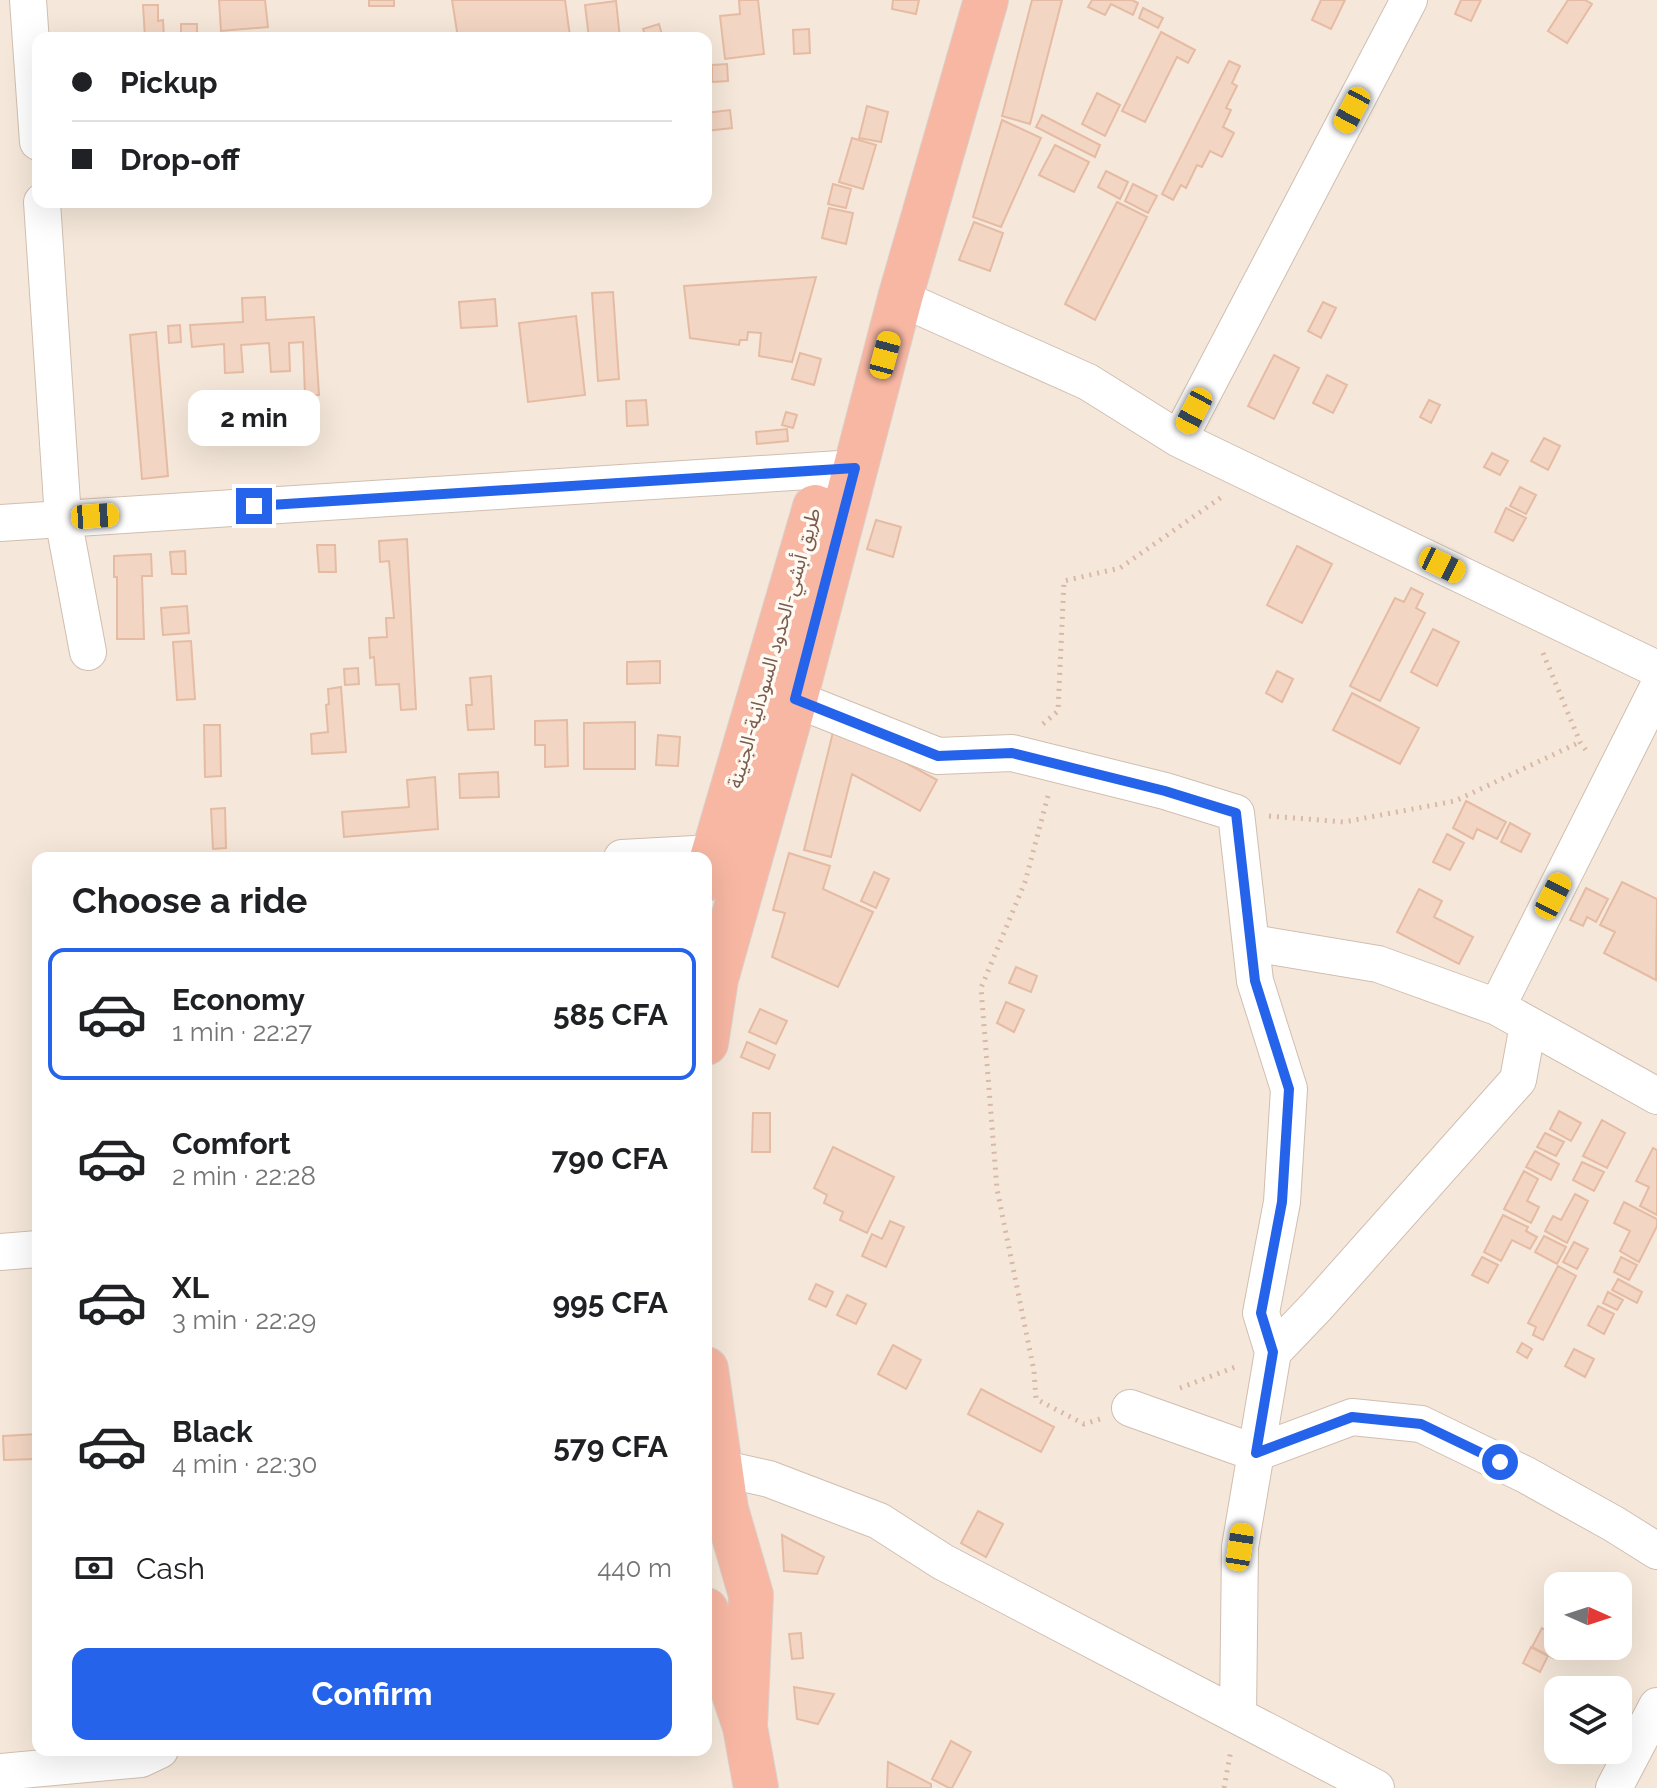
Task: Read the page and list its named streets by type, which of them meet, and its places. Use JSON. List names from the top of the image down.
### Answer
{
  "streets": {
    "highway": ["طريق أبشي-الحدود السودانية-الجنينة"]
  },
  "north": "right",
  "page": {
    "banner": ["Pickup", "Drop-off"],
    "bubble": "2 min",
    "heading": "Choose a ride",
    "list": [
      {
        "name": "Economy",
        "note": "1 min · 22:27",
        "value": "585 CFA"
      },
      {
        "name": "Comfort",
        "note": "2 min · 22:28",
        "value": "790 CFA"
      },
      {
        "name": "XL",
        "note": "3 min · 22:29",
        "value": "995 CFA"
      },
      {
        "name": "Black",
        "note": "4 min · 22:30",
        "value": "579 CFA"
      }
    ],
    "pay": ["Cash", "440 m"],
    "buttons": "Confirm"
  }
}
